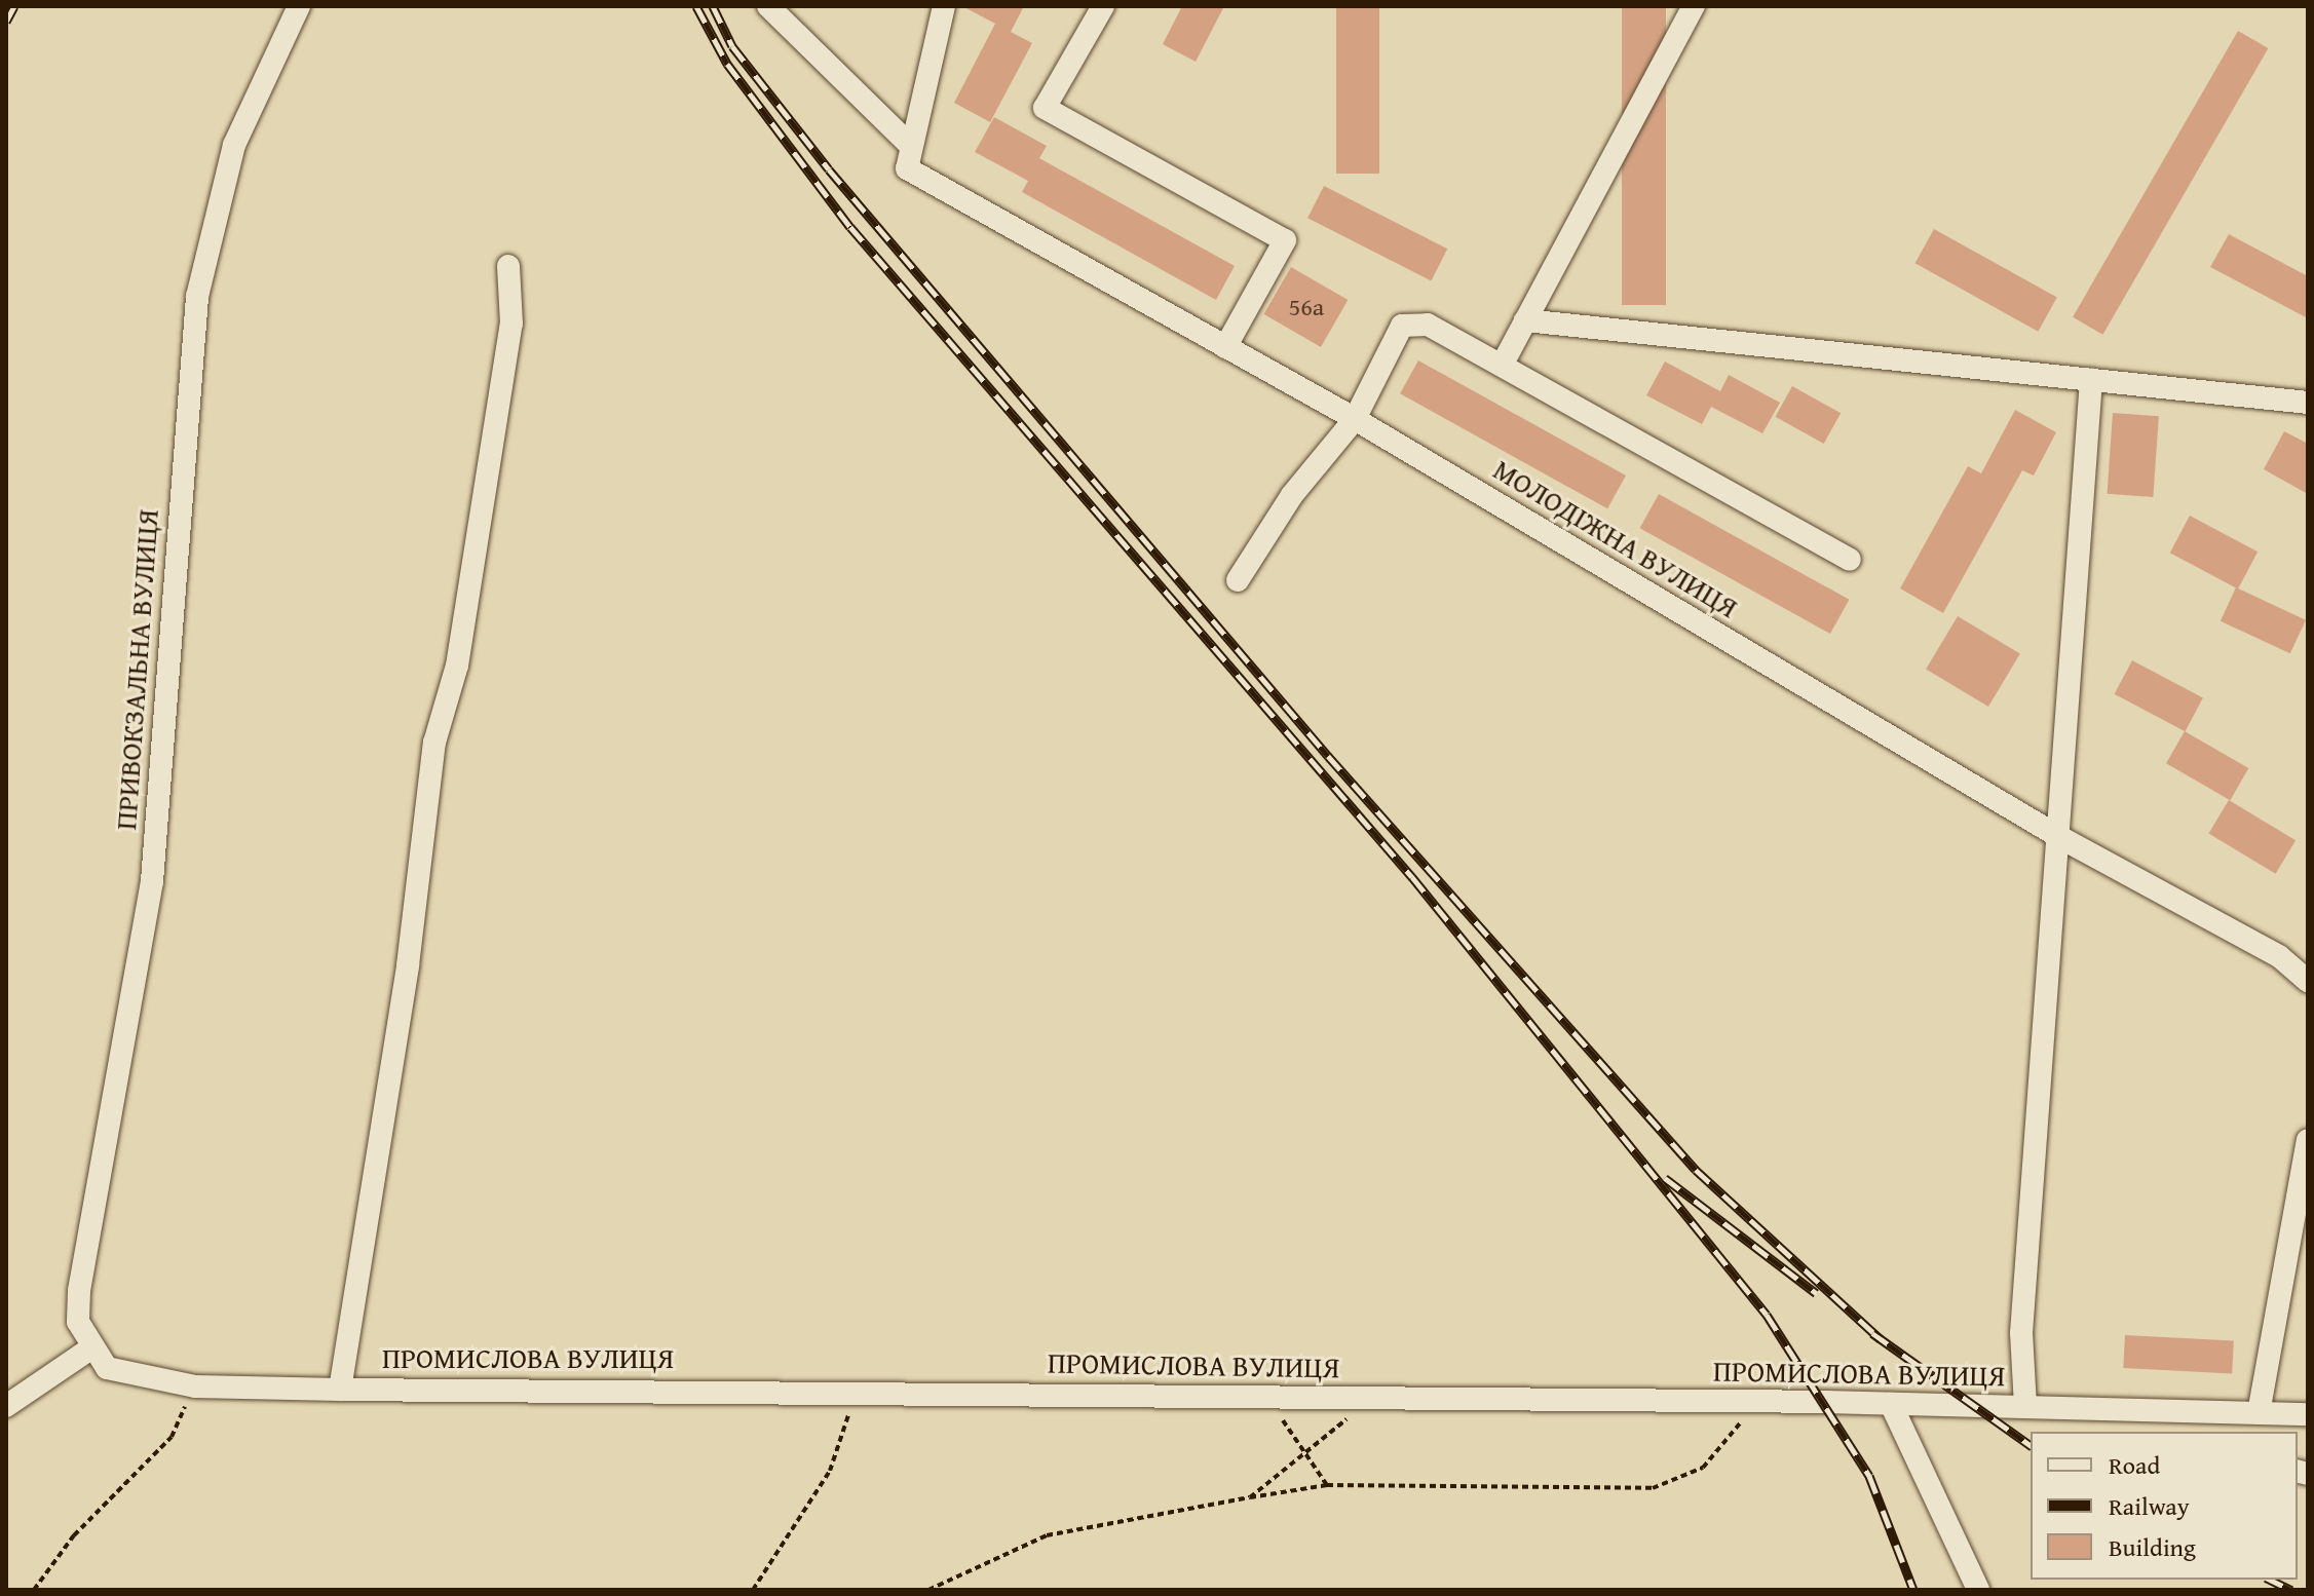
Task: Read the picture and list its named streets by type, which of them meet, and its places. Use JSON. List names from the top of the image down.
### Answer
{
  "streets": {
    "street": ["МОЛОДІЖНА ВУЛИЦЯ", "ПРИВОКЗАЛЬНА ВУЛИЦЯ", "ПРОМИСЛОВА ВУЛИЦЯ"]
  },
  "crossings": [
    ["ПРИВОКЗАЛЬНА ВУЛИЦЯ", "ПРОМИСЛОВА ВУЛИЦЯ"]
  ],
  "house_numbers": ["56а"],
  "legend": ["Road", "Railway", "Building"]
}
